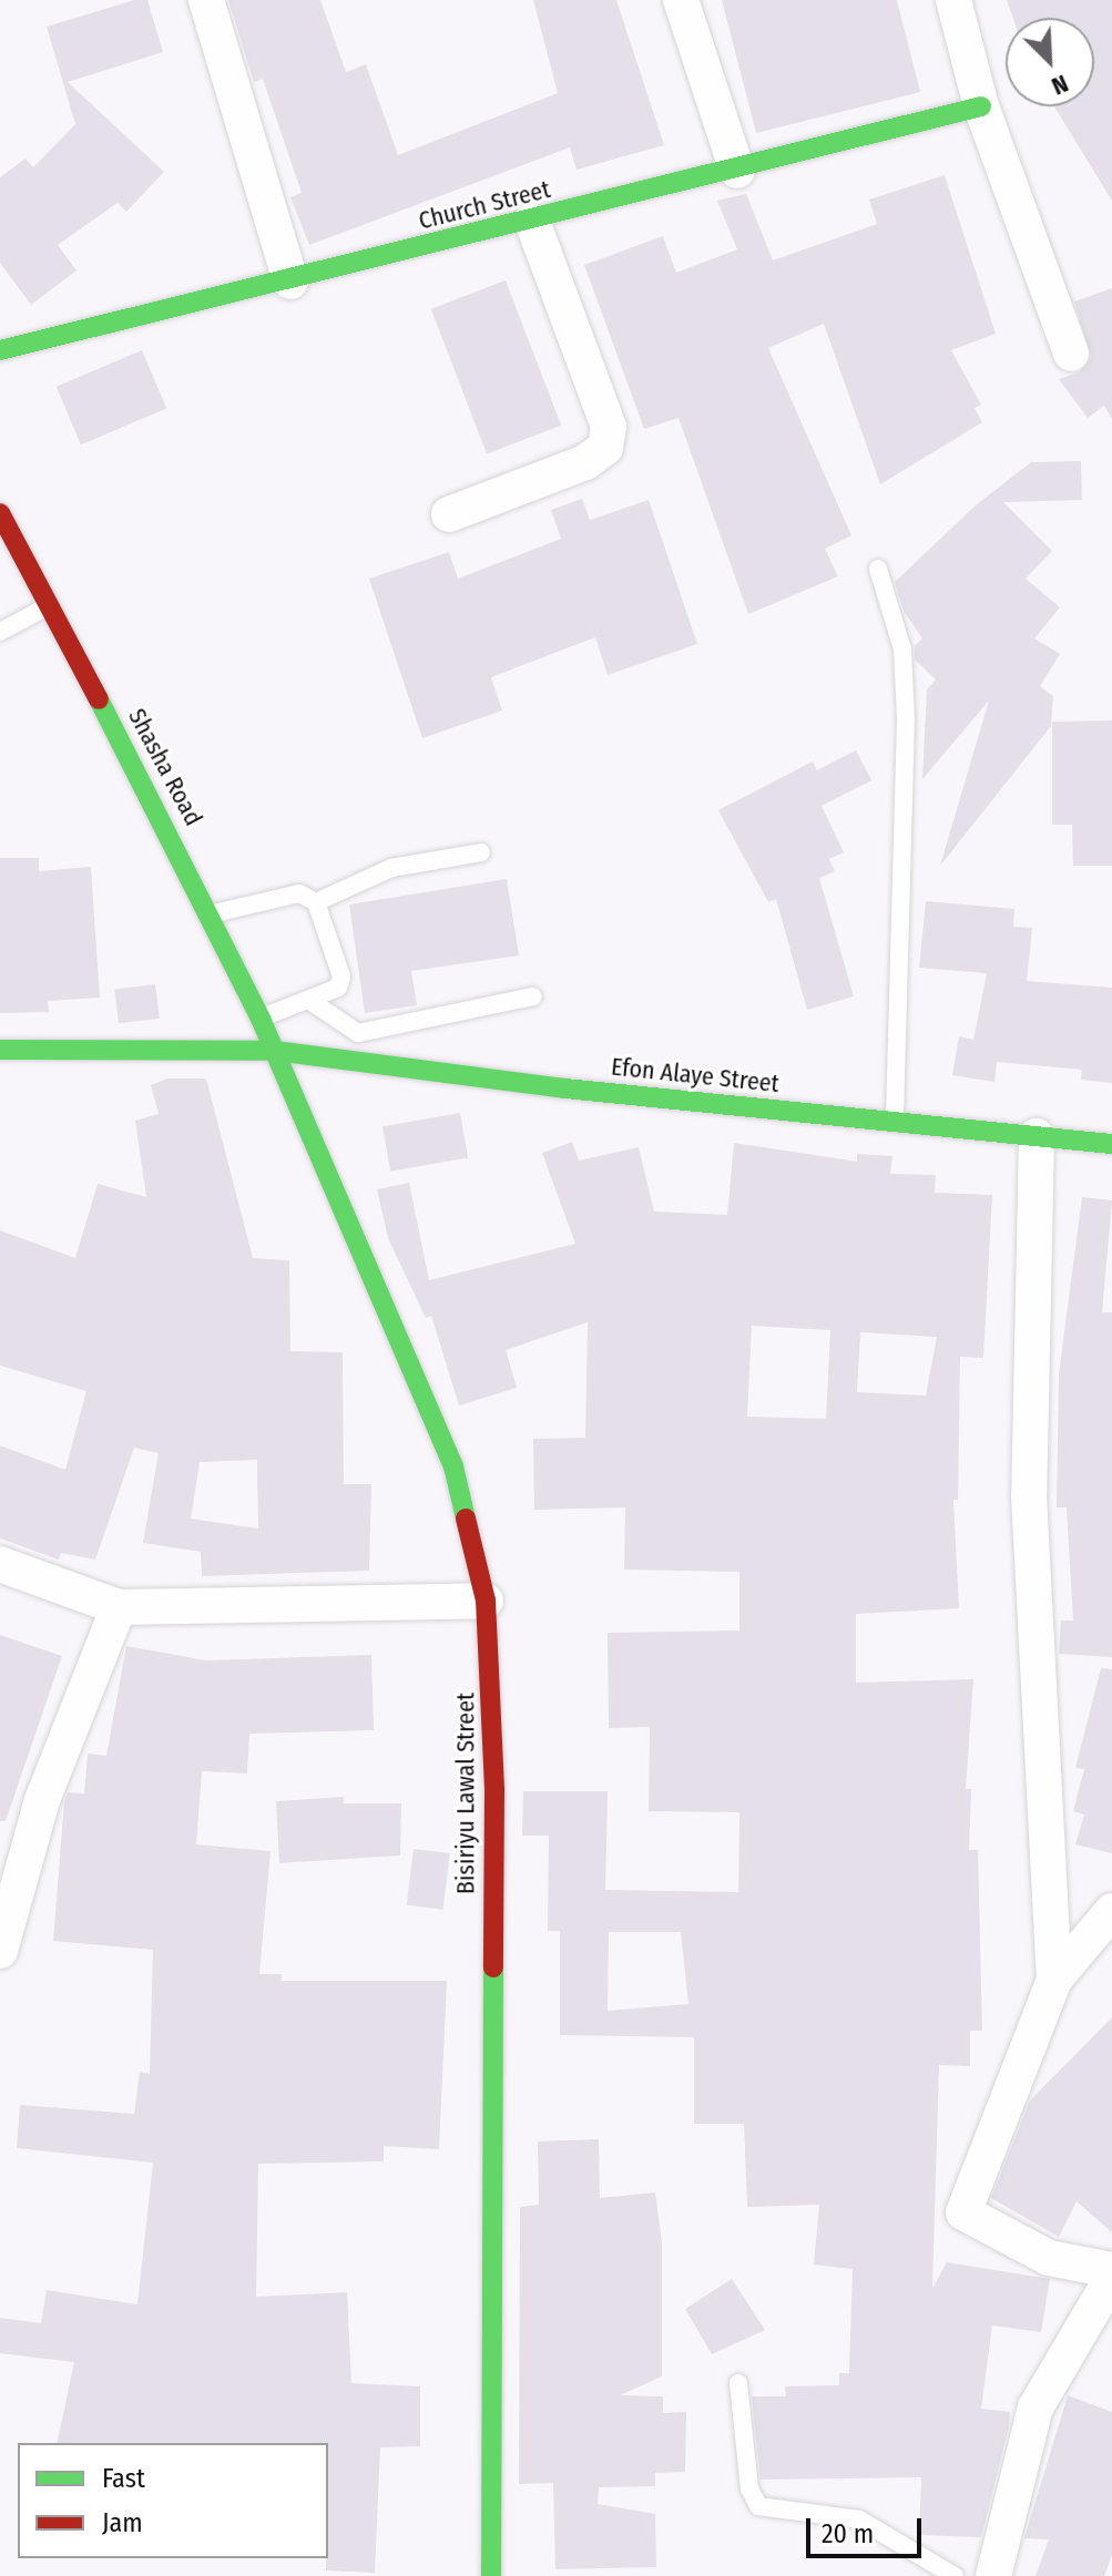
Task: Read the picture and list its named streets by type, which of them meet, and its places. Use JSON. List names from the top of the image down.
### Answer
{
  "streets": {
    "street": [
      "Church Street",
      "Shasha Road",
      "Efon Alaye Street",
      "Bisiriyu Lawal Street"
    ]
  },
  "crossings": [
    ["Shasha Road", "Efon Alaye Street"],
    ["Shasha Road", "Bisiriyu Lawal Street"],
    ["Efon Alaye Street", "Bisiriyu Lawal Street"]
  ],
  "legend": ["Fast", "Jam"],
  "scale_bar": "20 m",
  "north": "bottom right"
}
